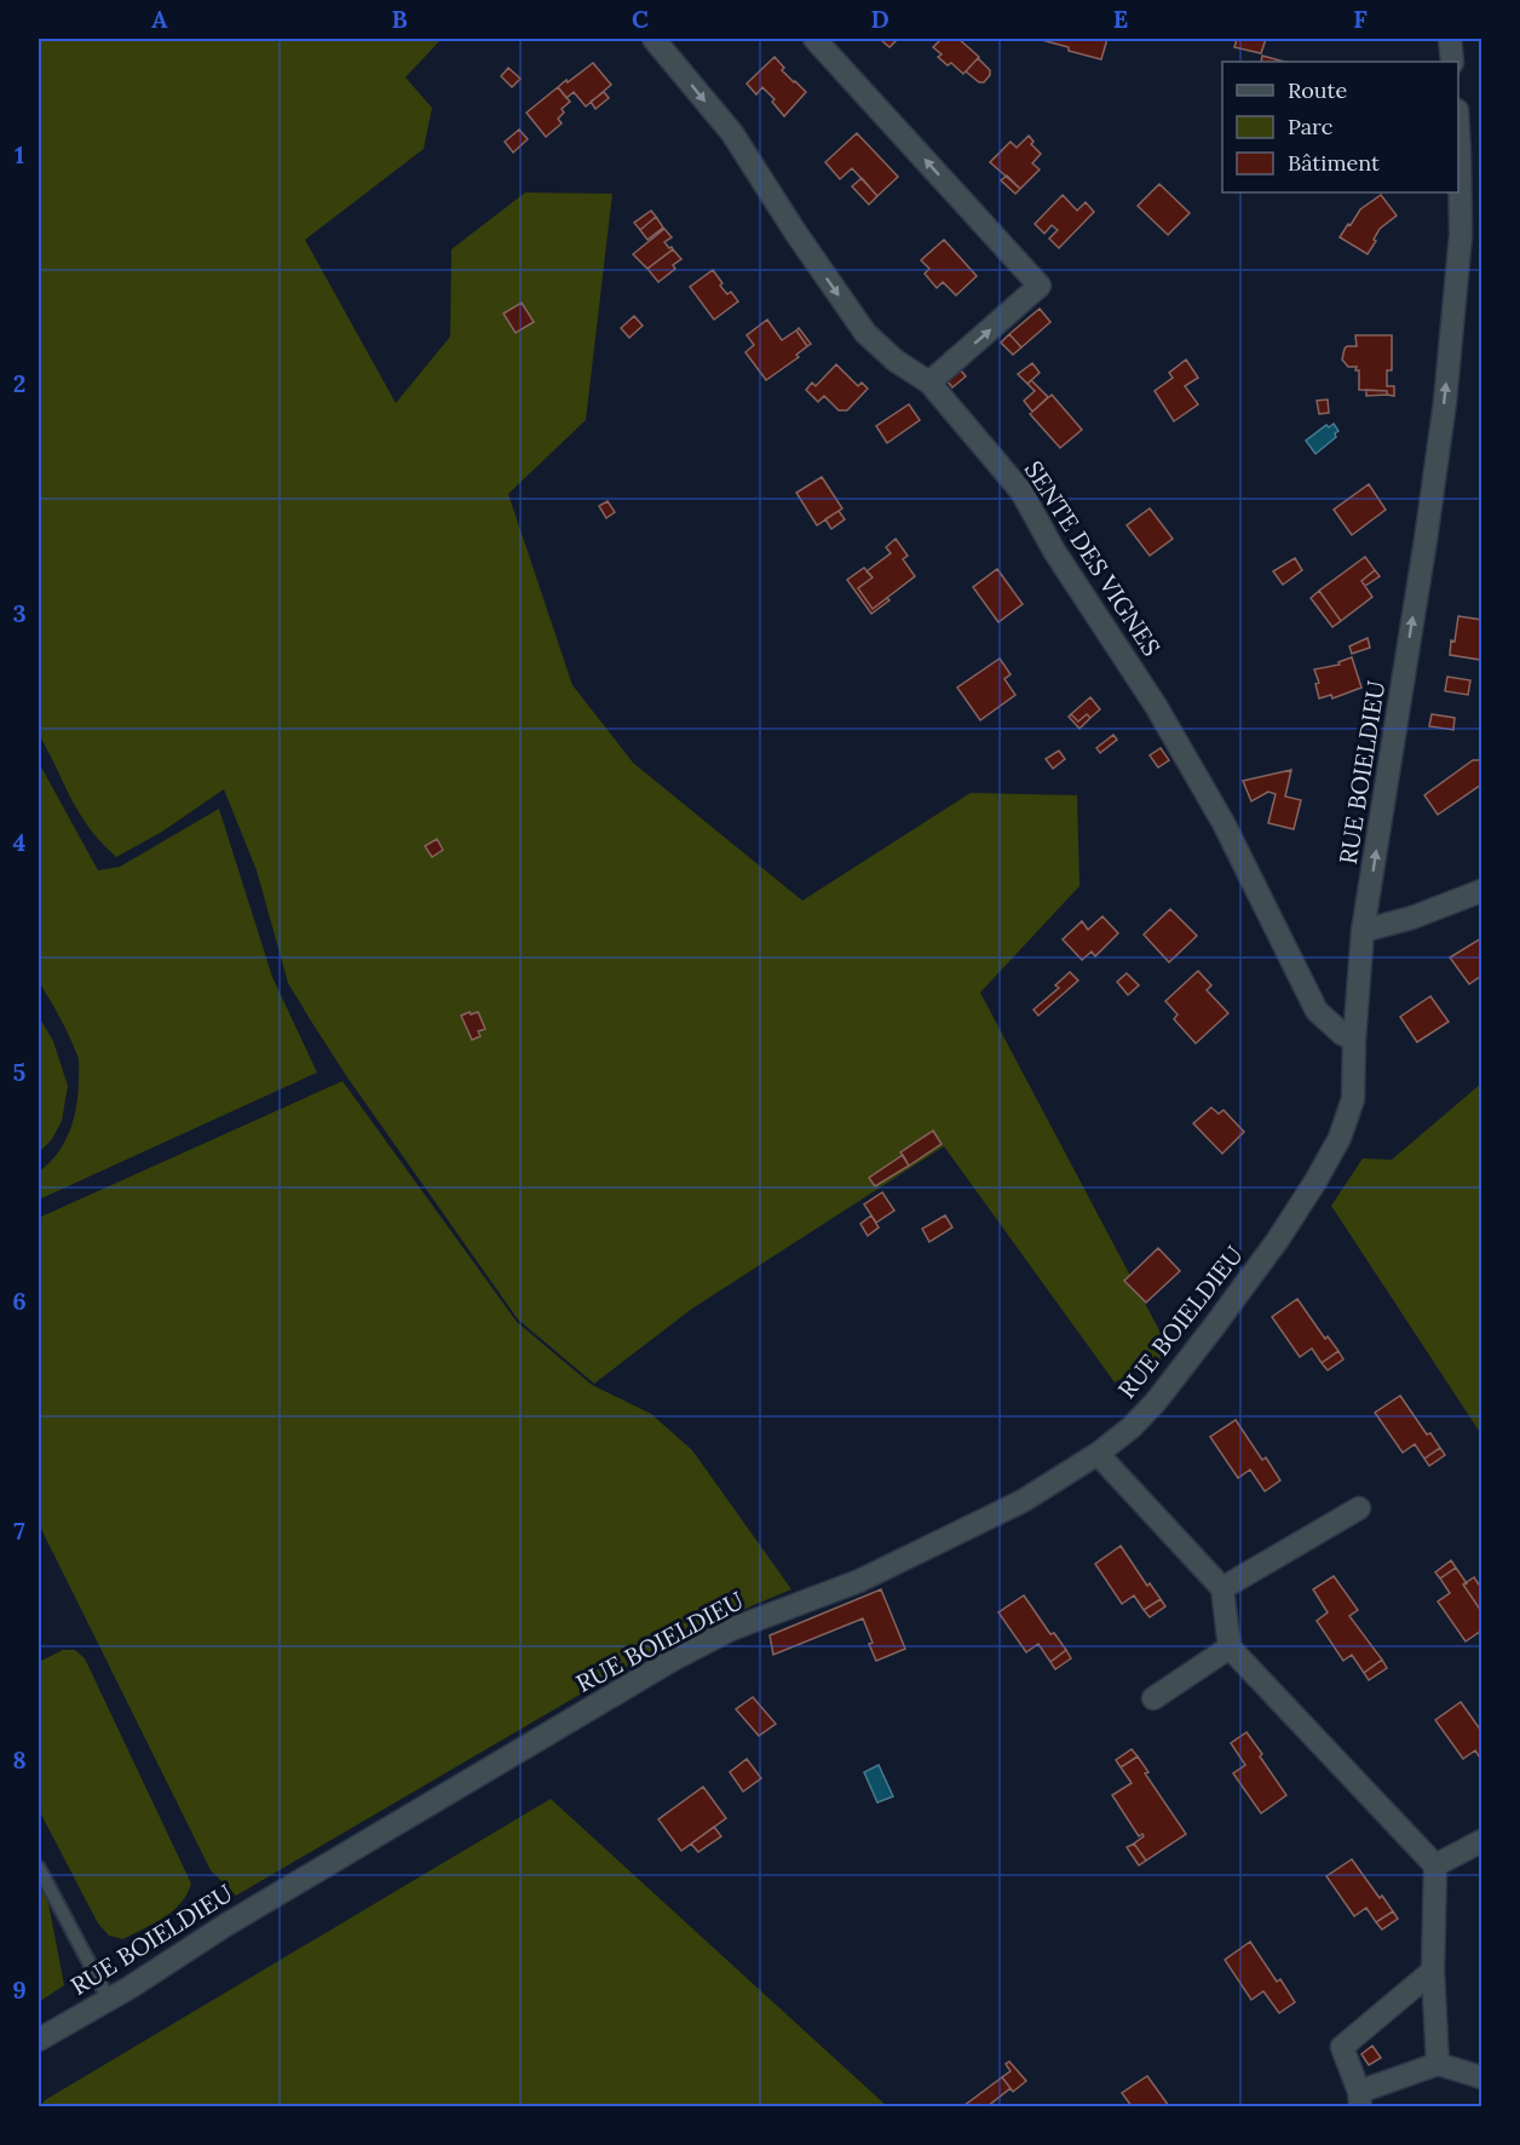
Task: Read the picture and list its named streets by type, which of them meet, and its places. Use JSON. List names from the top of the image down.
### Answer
{
  "streets": {
    "street": ["SENTE DES VIGNES", "RUE BOIELDIEU"]
  },
  "crossings": [
    ["SENTE DES VIGNES", "RUE BOIELDIEU"]
  ],
  "one_way": ["SENTE DES VIGNES"],
  "legend": ["Route", "Parc", "Bâtiment"],
  "grid": {
    "columns": [
      "A",
      "B",
      "C",
      "D",
      "E",
      "F"
    ],
    "rows": [
      "1",
      "2",
      "3",
      "4",
      "5",
      "6",
      "7",
      "8",
      "9"
    ]
  }
}
